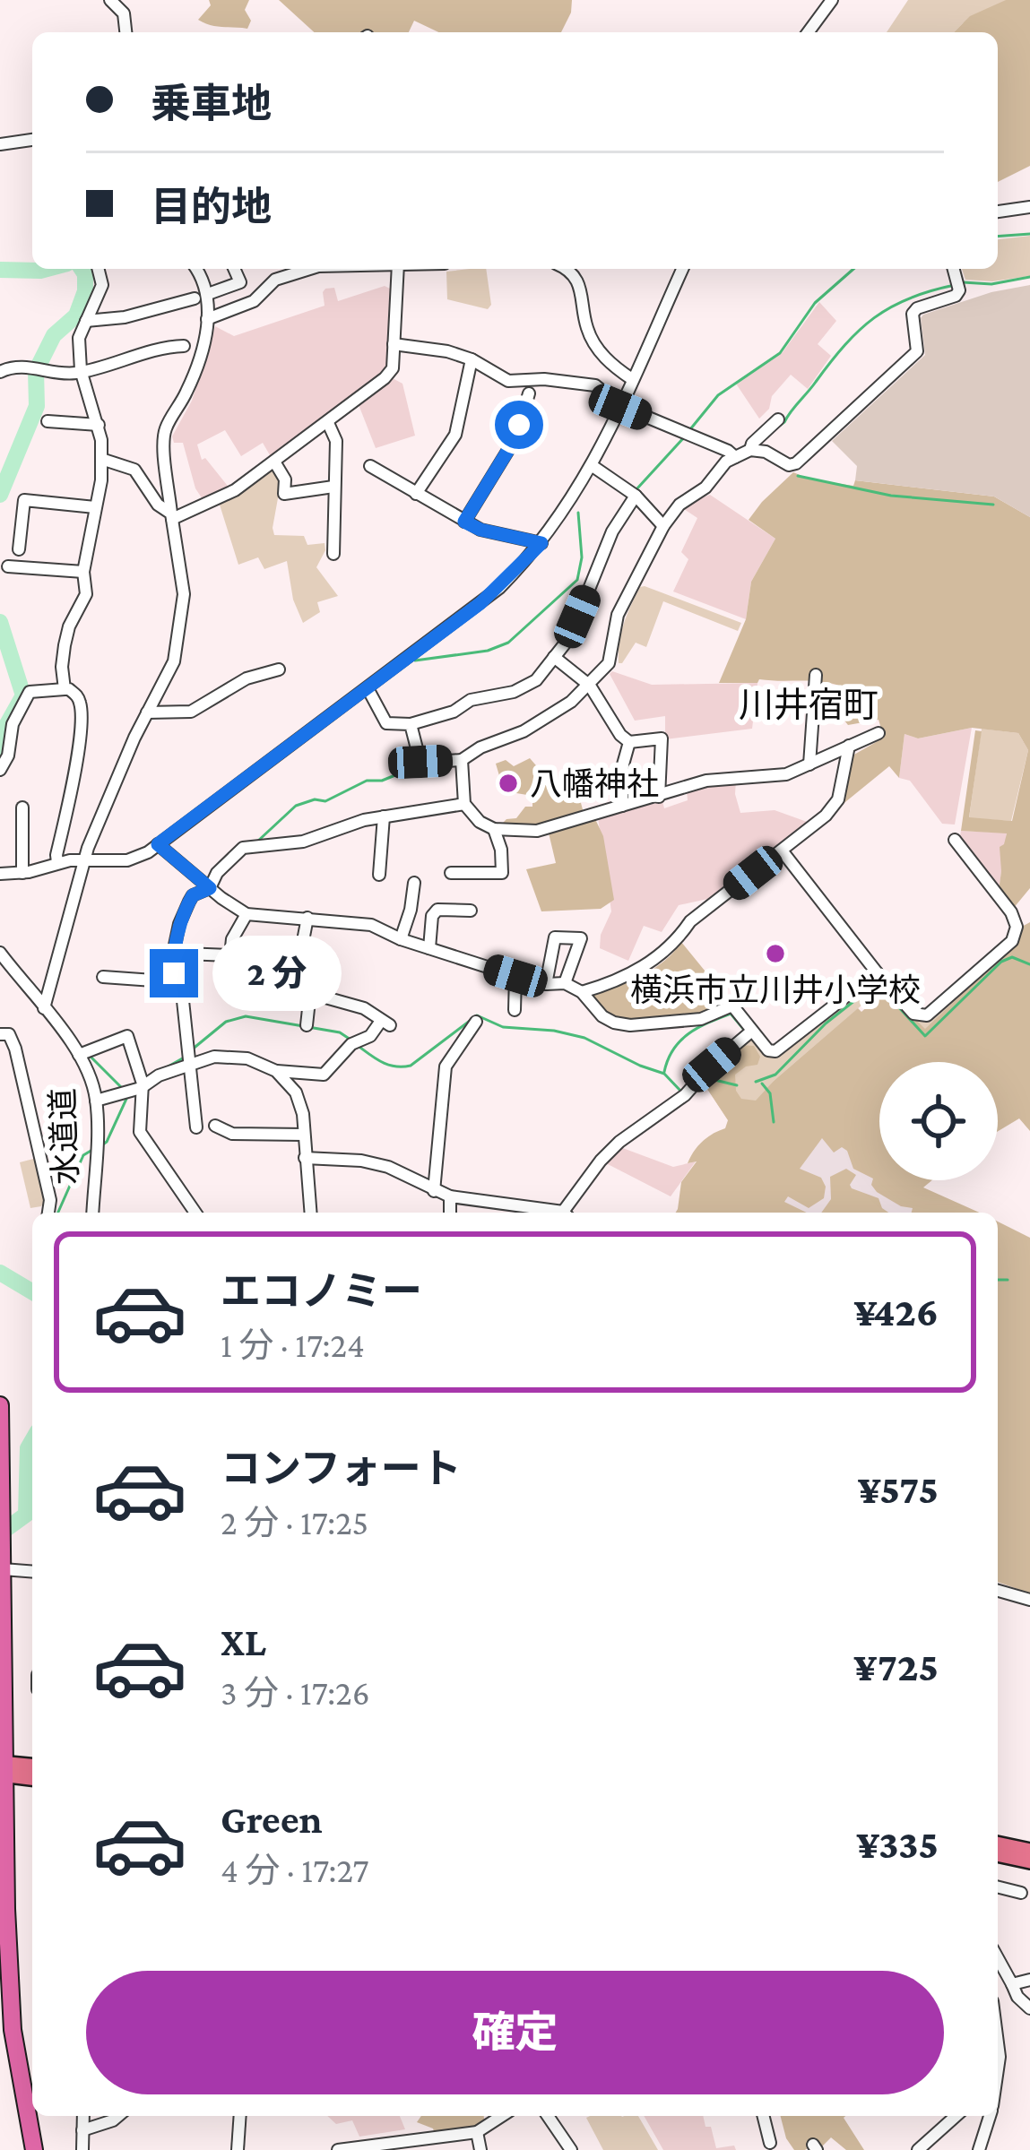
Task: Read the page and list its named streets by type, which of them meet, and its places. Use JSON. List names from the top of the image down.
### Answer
{
  "streets": {
    "street": ["水道道"]
  },
  "districts": ["川井宿町"],
  "places": ["八幡神社", "横浜市立川井小学校"],
  "page": {
    "banner": ["乗車地", "目的地"],
    "bubble": "2 分",
    "list": [
      {
        "name": "エコノミー",
        "note": "1 分 · 17:24",
        "value": "¥426"
      },
      {
        "name": "コンフォート",
        "note": "2 分 · 17:25",
        "value": "¥575"
      },
      {
        "name": "XL",
        "note": "3 分 · 17:26",
        "value": "¥725"
      },
      {
        "name": "Green",
        "note": "4 分 · 17:27",
        "value": "¥335"
      }
    ],
    "buttons": "確定"
  }
}
